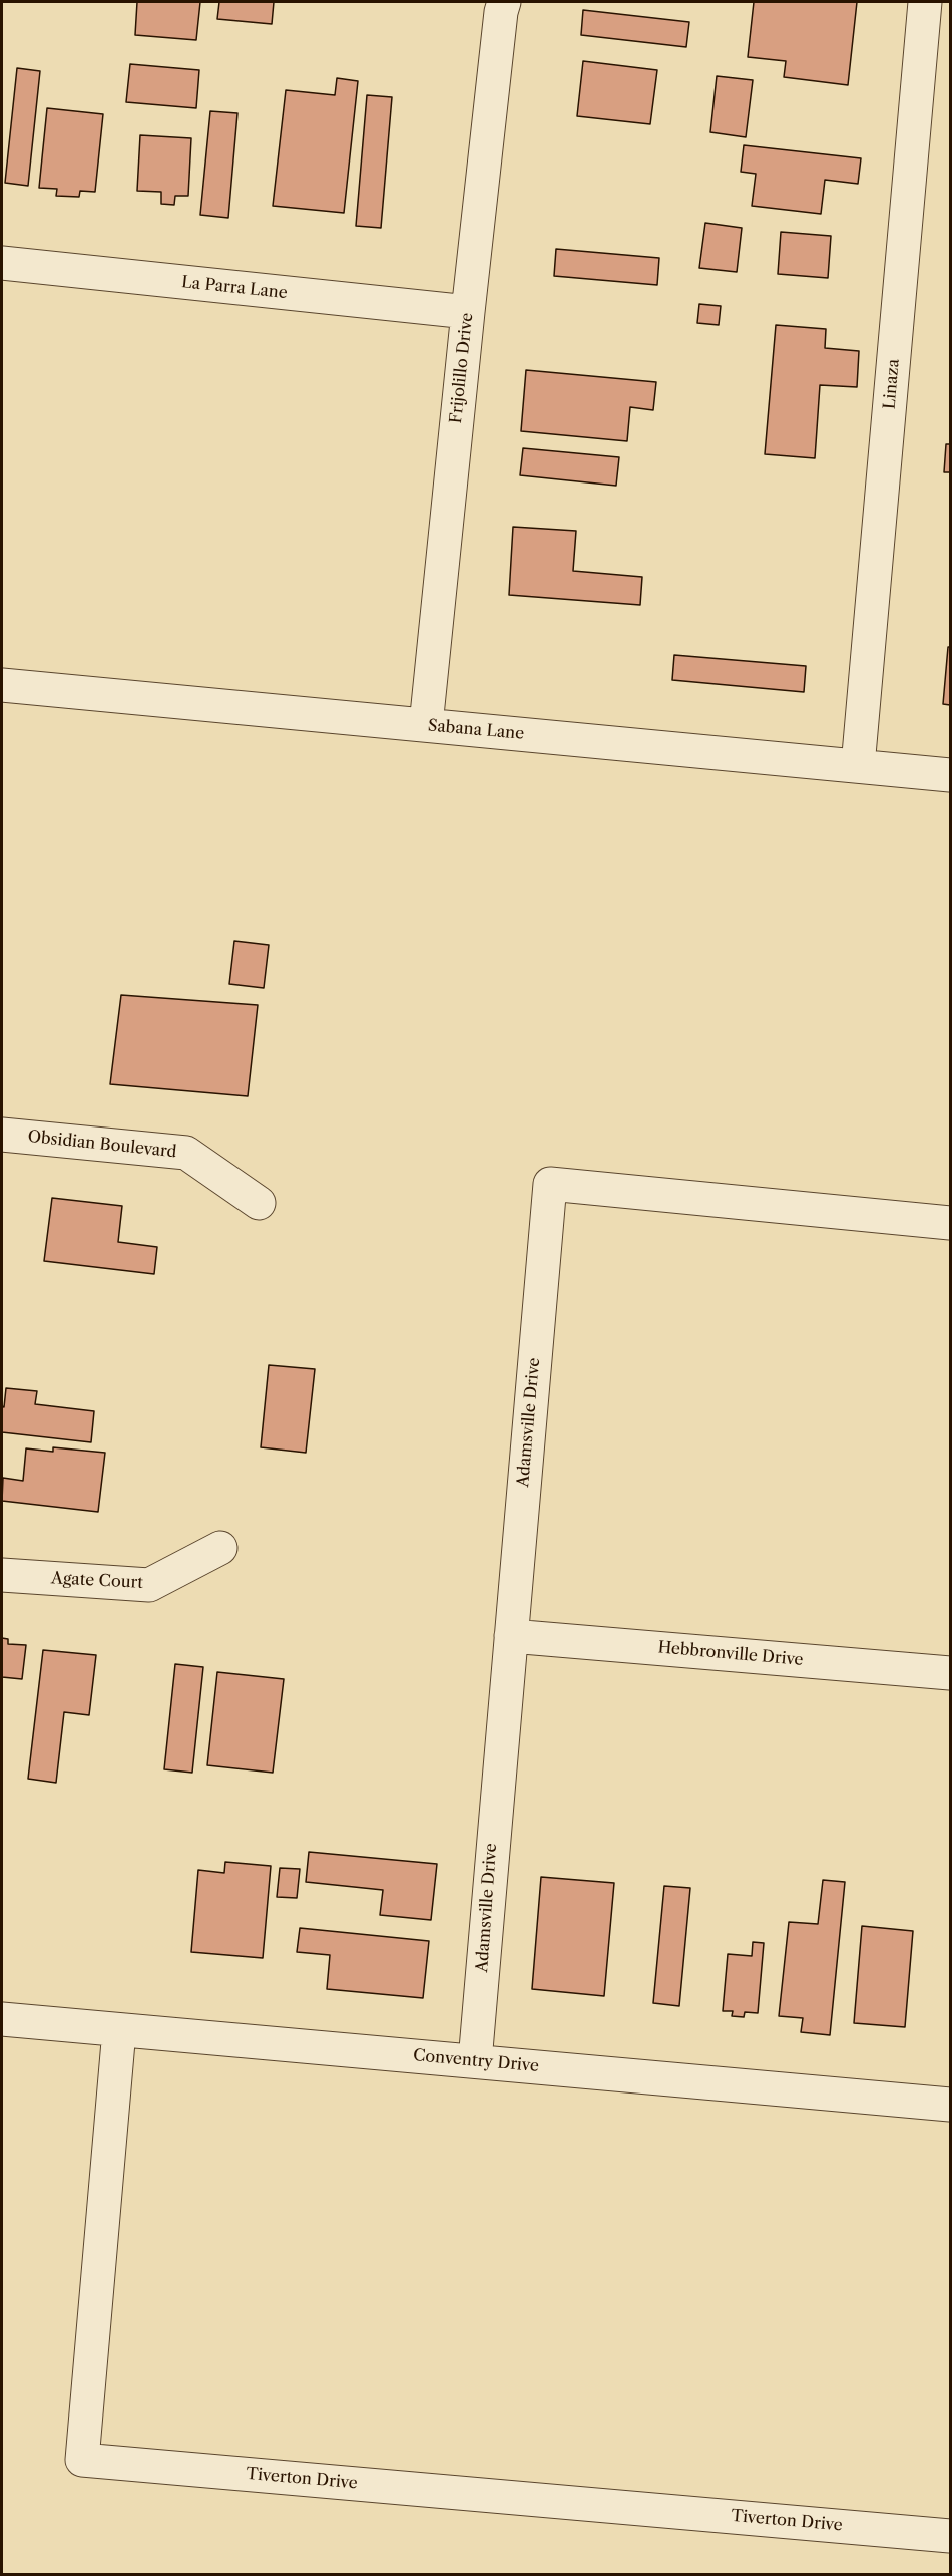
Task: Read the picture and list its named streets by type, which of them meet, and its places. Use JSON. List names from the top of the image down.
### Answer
{
  "streets": {
    "street": [
      "La Parra Lane",
      "Frijolillo Drive",
      "Linaza",
      "Sabana Lane",
      "Obsidian Boulevard",
      "Adamsville Drive",
      "Agate Court",
      "Hebbronville Drive",
      "Conventry Drive",
      "Tiverton Drive"
    ]
  },
  "crossings": [
    ["La Parra Lane", "Frijolillo Drive"],
    ["Frijolillo Drive", "Sabana Lane"],
    ["Linaza", "Sabana Lane"],
    ["Adamsville Drive", "Hebbronville Drive"],
    ["Adamsville Drive", "Conventry Drive"],
    ["Conventry Drive", "Tiverton Drive"]
  ]
}
